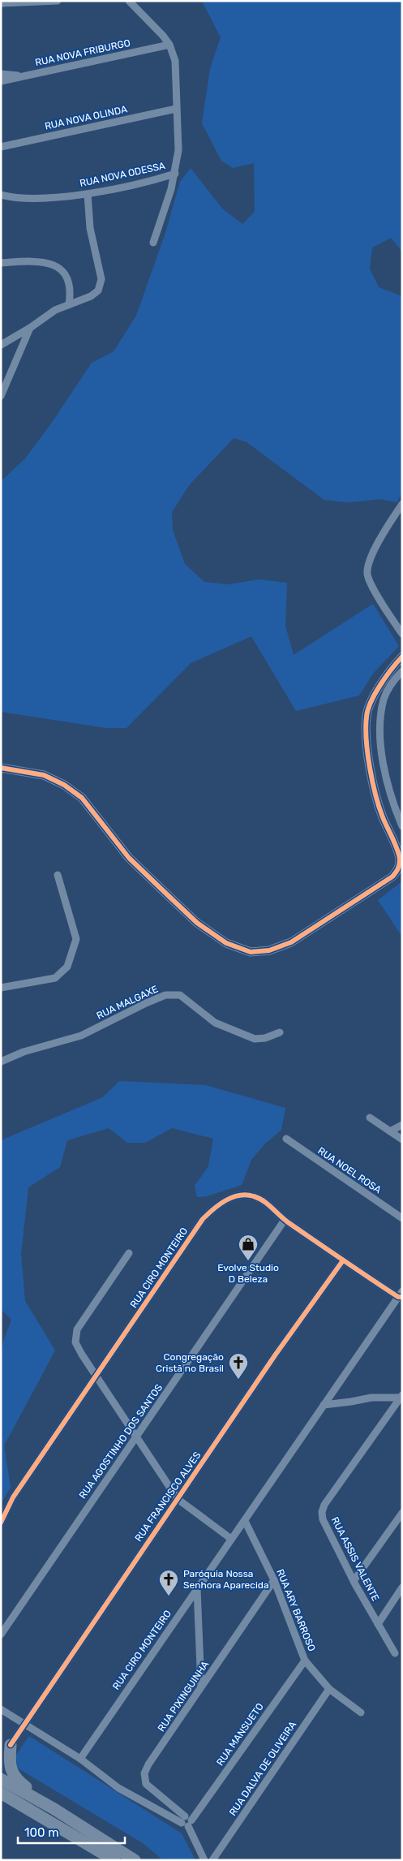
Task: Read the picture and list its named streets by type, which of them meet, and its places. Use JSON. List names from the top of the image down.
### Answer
{
  "streets": {
    "street": [
      "RUA NOVA FRIBURGO",
      "RUA NOVA OLINDA",
      "RUA NOVA ODESSA",
      "RUA MALGAXE",
      "RUA NOEL ROSA",
      "RUA CIRO MONTEIRO",
      "RUA AGOSTINHO DOS SANTOS",
      "RUA FRANCISCO ALVES",
      "RUA ASSIS VALENTE",
      "RUA ARY BARROSO",
      "RUA PIXINGUINHA",
      "RUA MANSUETO",
      "RUA DALVA DE OLIVEIRA"
    ]
  },
  "crossings": [
    ["RUA CIRO MONTEIRO", "RUA AGOSTINHO DOS SANTOS"],
    ["RUA CIRO MONTEIRO", "RUA FRANCISCO ALVES"],
    ["RUA CIRO MONTEIRO", "RUA ARY BARROSO"],
    ["RUA ARY BARROSO", "RUA PIXINGUINHA"],
    ["RUA ARY BARROSO", "RUA MANSUETO"],
    ["RUA ARY BARROSO", "RUA DALVA DE OLIVEIRA"],
    ["RUA PIXINGUINHA", "RUA MANSUETO"]
  ],
  "places": {
    "shop": ["Evolve Studio D Beleza"],
    "church": ["Congregação Cristã no Brasil", "Paróquia Nossa Senhora Aparecida"]
  },
  "scale_bar": "100 m"
}
